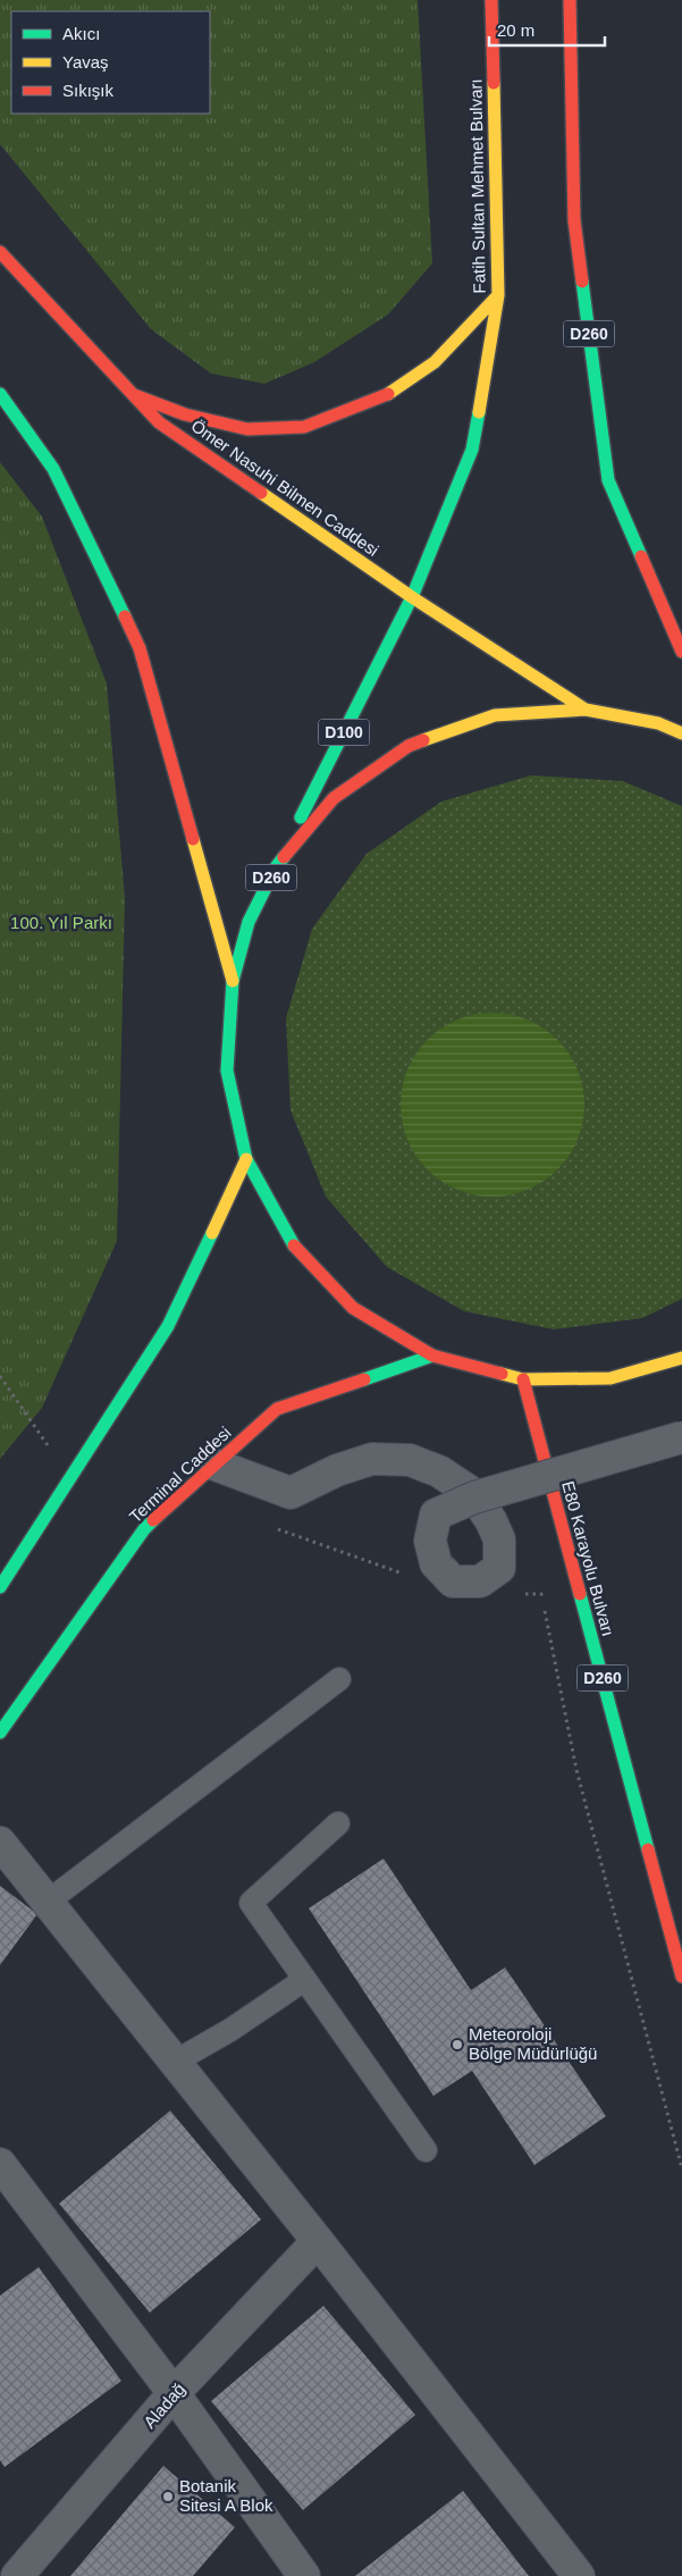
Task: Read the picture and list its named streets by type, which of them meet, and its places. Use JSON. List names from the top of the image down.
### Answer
{
  "streets": {
    "main road": [
      "Fatih Sultan Mehmet Bulvarı",
      "D260",
      "Ömer Nasuhi Bilmen Caddesi",
      "D100",
      "Terminal Caddesi",
      "E80 Karayolu Bulvarı"
    ],
    "street": ["Aladağ"]
  },
  "crossings": [
    ["Fatih Sultan Mehmet Bulvarı", "Ömer Nasuhi Bilmen Caddesi"],
    ["Fatih Sultan Mehmet Bulvarı", "D100"],
    ["D260", "Ömer Nasuhi Bilmen Caddesi"],
    ["D260", "D100"],
    ["D260", "Terminal Caddesi"],
    ["D260", "E80 Karayolu Bulvarı"],
    ["Ömer Nasuhi Bilmen Caddesi", "D100"]
  ],
  "parks": ["100. Yıl Parkı"],
  "places": ["Meteoroloji Bölge Müdürlüğü", "Botanik Sitesi A Blok"],
  "legend": ["Akıcı", "Yavaş", "Sıkışık"],
  "scale_bar": "20 m"
}
